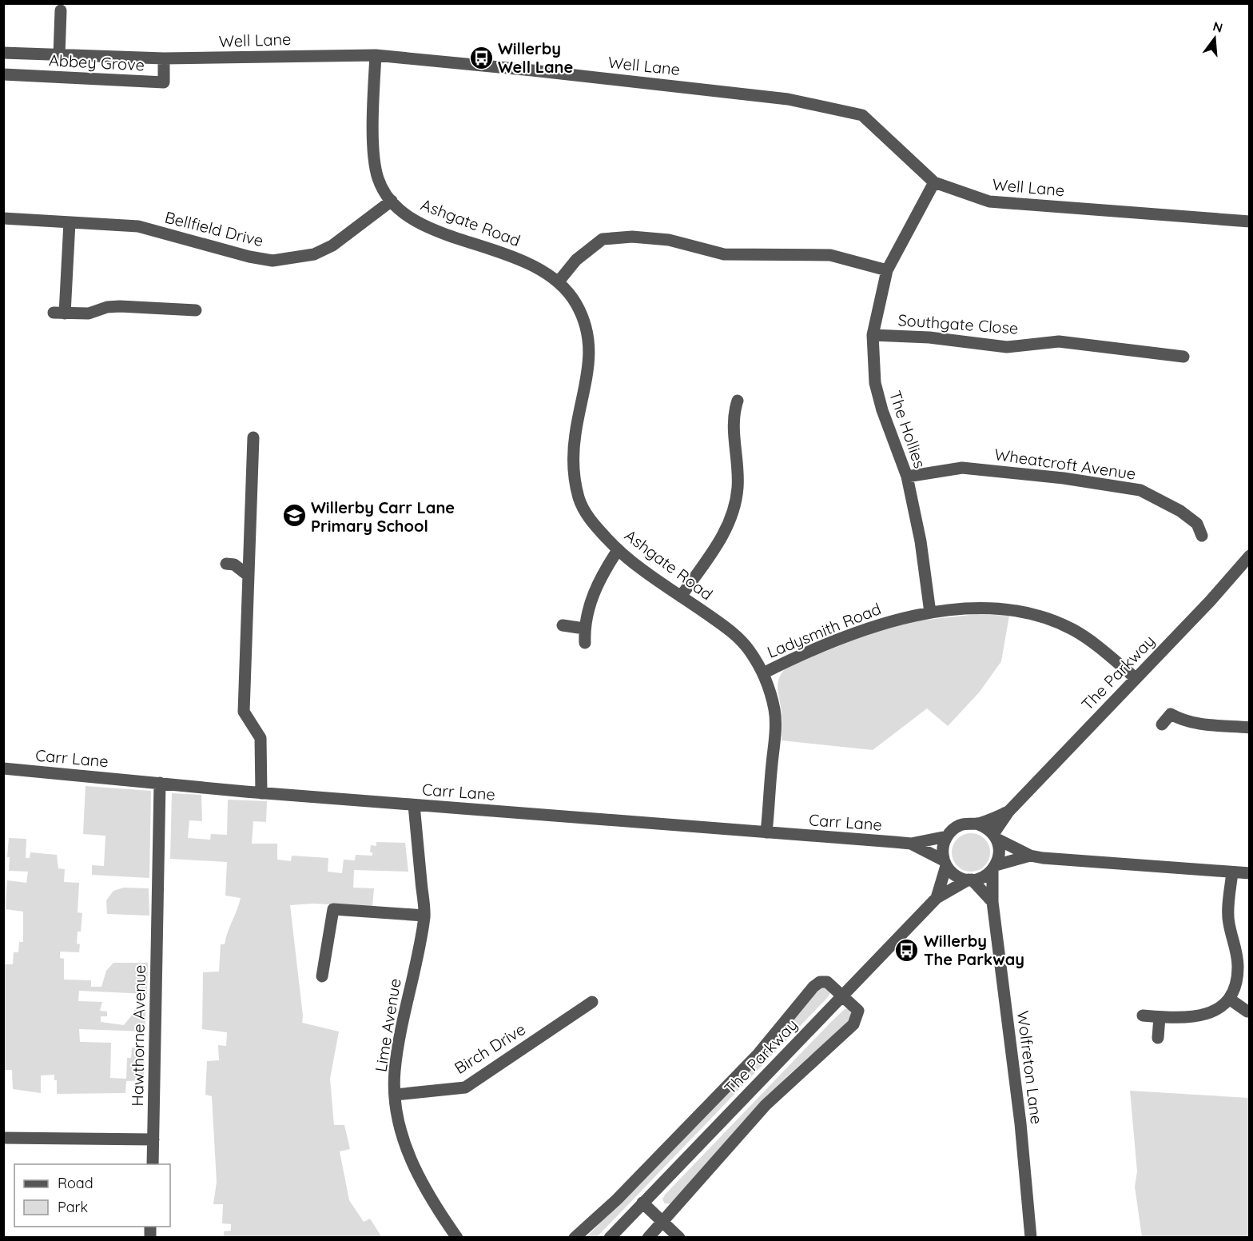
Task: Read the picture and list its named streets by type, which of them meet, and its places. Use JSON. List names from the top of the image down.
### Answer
{
  "streets": {
    "street": [
      "Well Lane",
      "Abbey Grove",
      "Ashgate Road",
      "Bellfield Drive",
      "Southgate Close",
      "The Hollies",
      "Wheatcroft Avenue",
      "Ladysmith Road",
      "The Parkway",
      "Carr Lane",
      "Lime Avenue",
      "Hawthorne Avenue",
      "Birch Drive",
      "Wolfreton Lane"
    ]
  },
  "crossings": [
    ["Well Lane", "Abbey Grove"],
    ["Well Lane", "Ashgate Road"],
    ["Well Lane", "The Hollies"],
    ["Ashgate Road", "Bellfield Drive"],
    ["Ashgate Road", "Ladysmith Road"],
    ["Ashgate Road", "Carr Lane"],
    ["Southgate Close", "The Hollies"],
    ["The Hollies", "Wheatcroft Avenue"],
    ["The Hollies", "Ladysmith Road"],
    ["Ladysmith Road", "The Parkway"],
    ["The Parkway", "Carr Lane"],
    ["The Parkway", "Wolfreton Lane"],
    ["Carr Lane", "Lime Avenue"],
    ["Carr Lane", "Hawthorne Avenue"],
    ["Carr Lane", "Wolfreton Lane"],
    ["Lime Avenue", "Birch Drive"]
  ],
  "places": {
    "bus stop": ["Willerby Well Lane", "Willerby The Parkway"],
    "school or university": ["Willerby Carr Lane Primary School"]
  },
  "legend": ["Road", "Park"],
  "north": "top"
}
